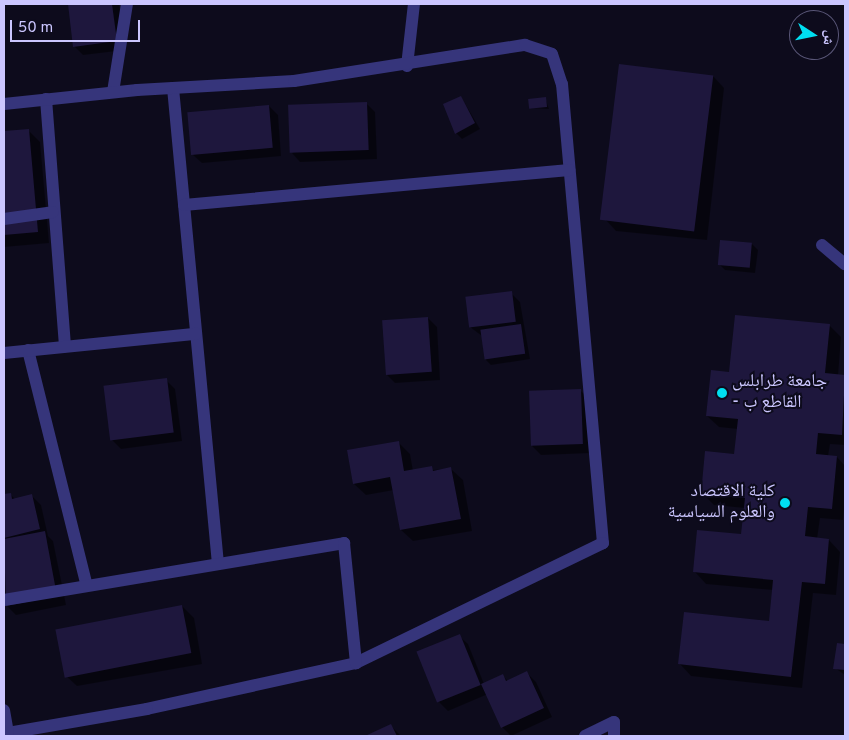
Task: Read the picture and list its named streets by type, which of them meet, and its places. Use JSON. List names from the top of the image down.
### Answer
{
  "places": ["جامعة طرابلس - القاطع ب", "كلية الاقتصاد والعلوم السياسية"],
  "scale_bar": "50 m",
  "north": "right"
}
